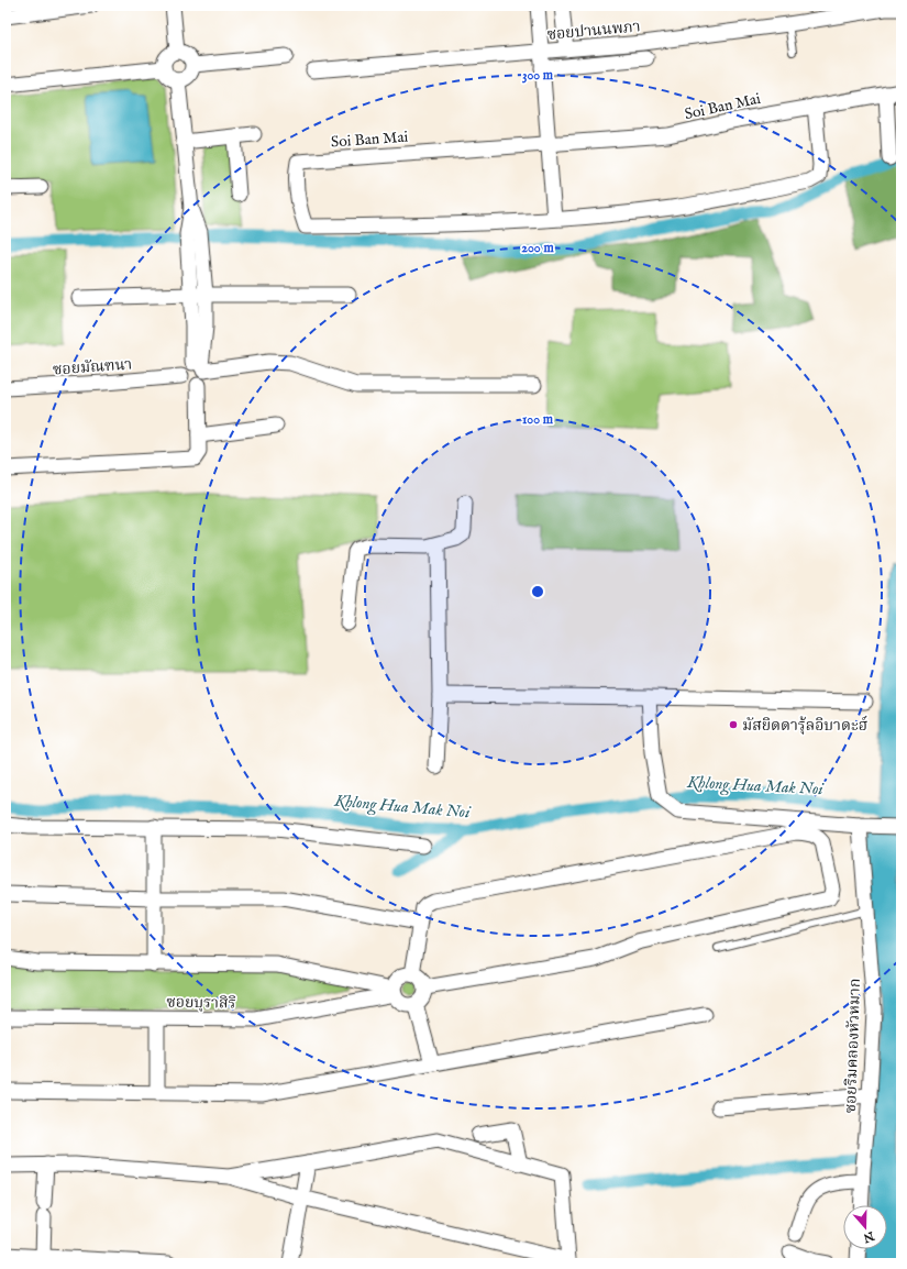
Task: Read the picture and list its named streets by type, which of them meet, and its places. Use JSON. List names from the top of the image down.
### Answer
{
  "streets": {
    "street": [
      "ซอยปานนพภา",
      "Soi Ban Mai",
      "ซอยมัณฑนา",
      "ซอยบุราสิริ",
      "ซอยริมคลองหัวหมาก"
    ]
  },
  "water": ["Khlong Hua Mak Noi"],
  "places": ["มัสยิดดารุ้ลอิบาดะฮ์"],
  "north": "bottom",
  "rings": ["300 m", "200 m", "100 m"]
}
